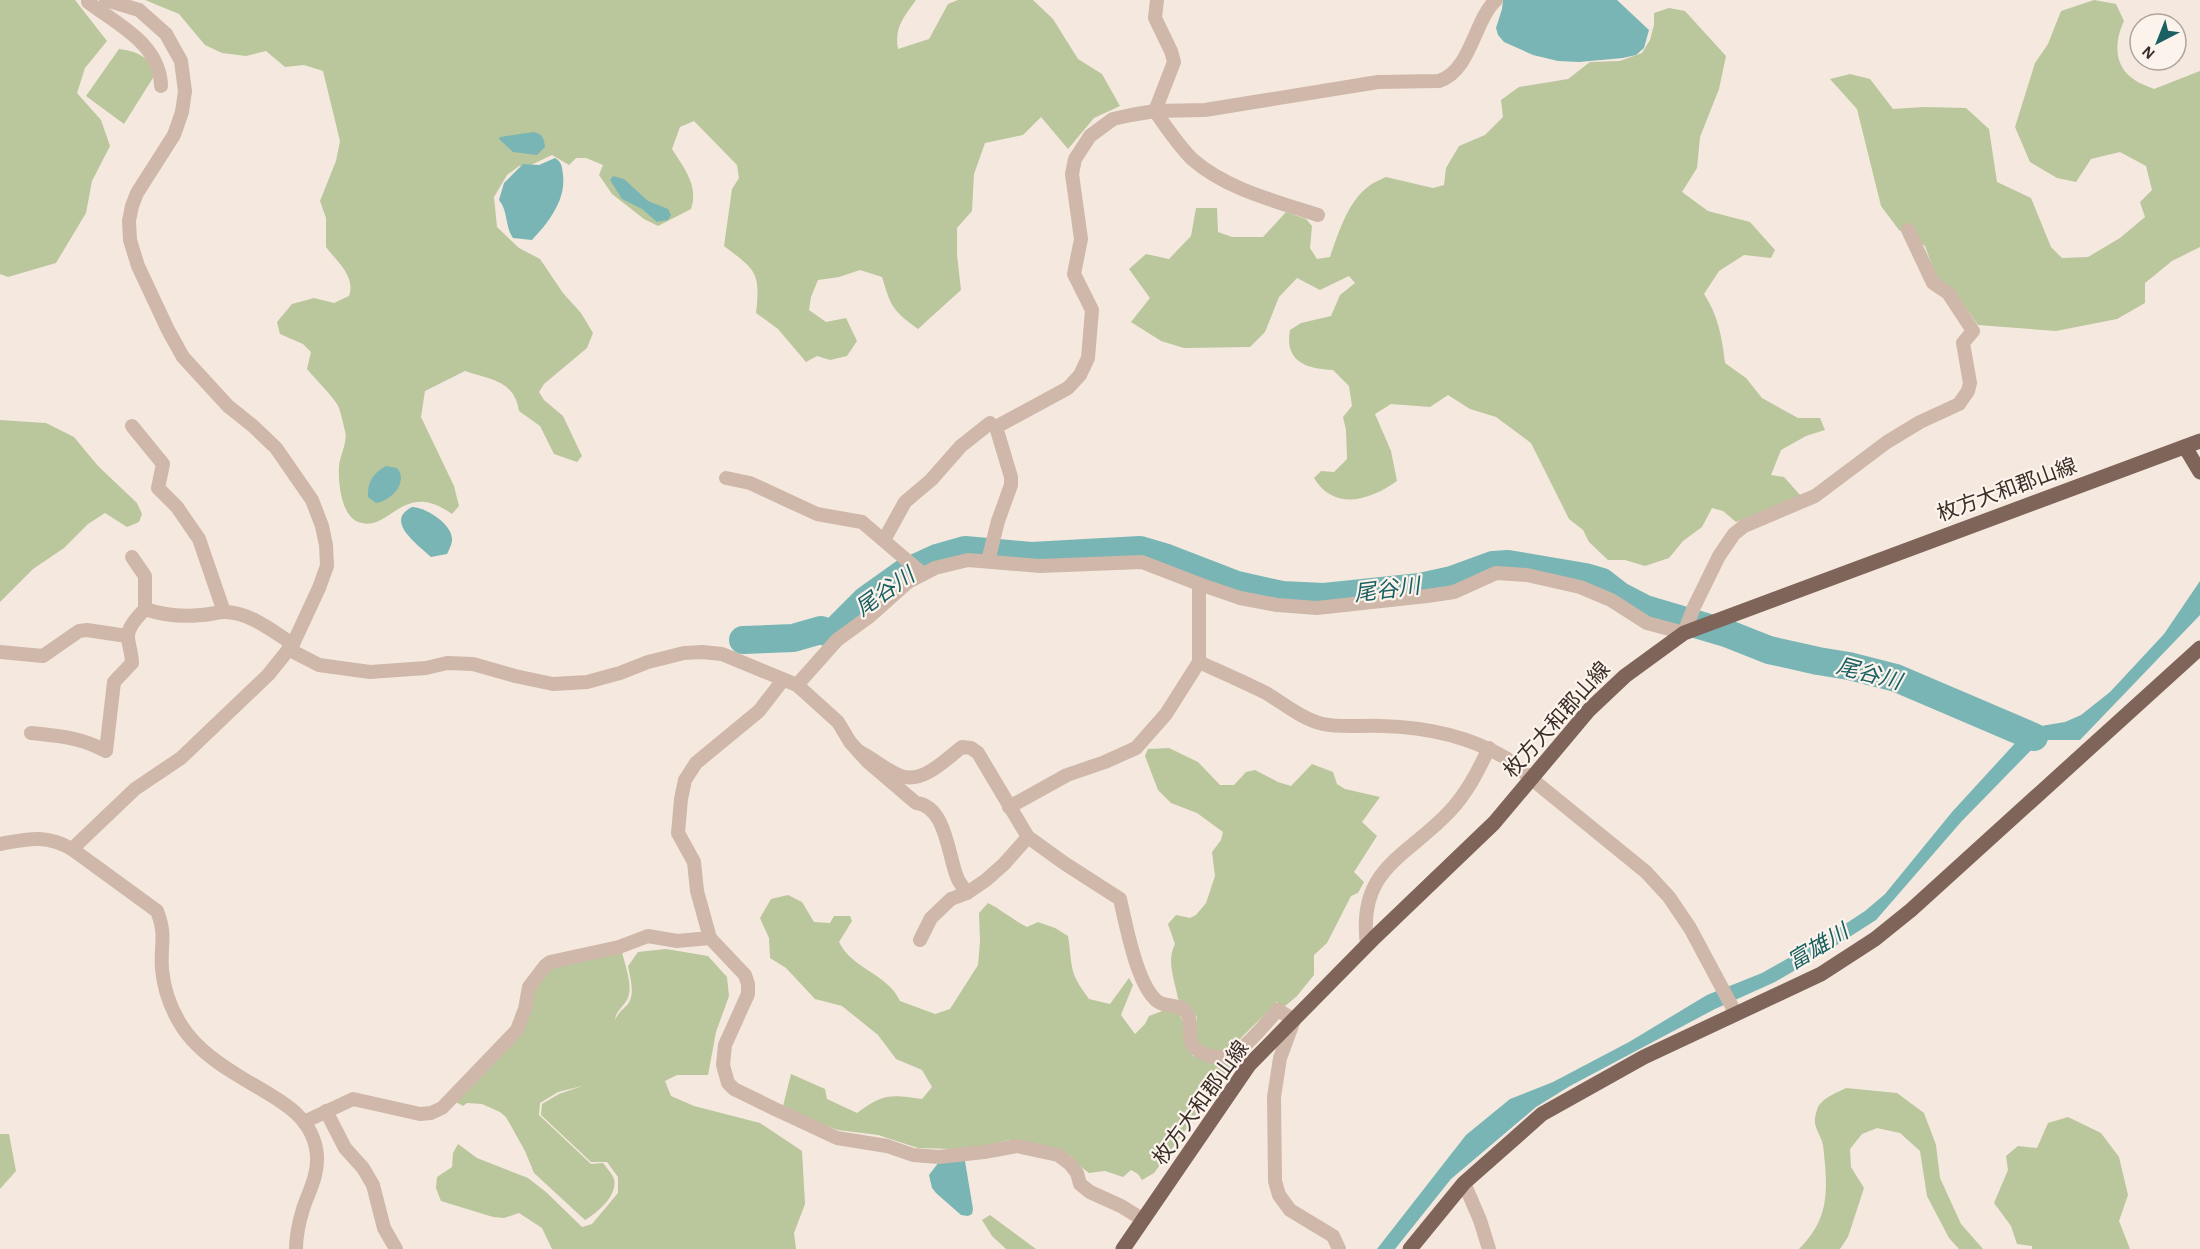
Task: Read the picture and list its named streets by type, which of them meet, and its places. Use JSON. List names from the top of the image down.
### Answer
{
  "streets": {
    "main road": ["枚方大和郡山線"]
  },
  "water": ["尾谷川", "富雄川"],
  "north": "bottom left"
}
